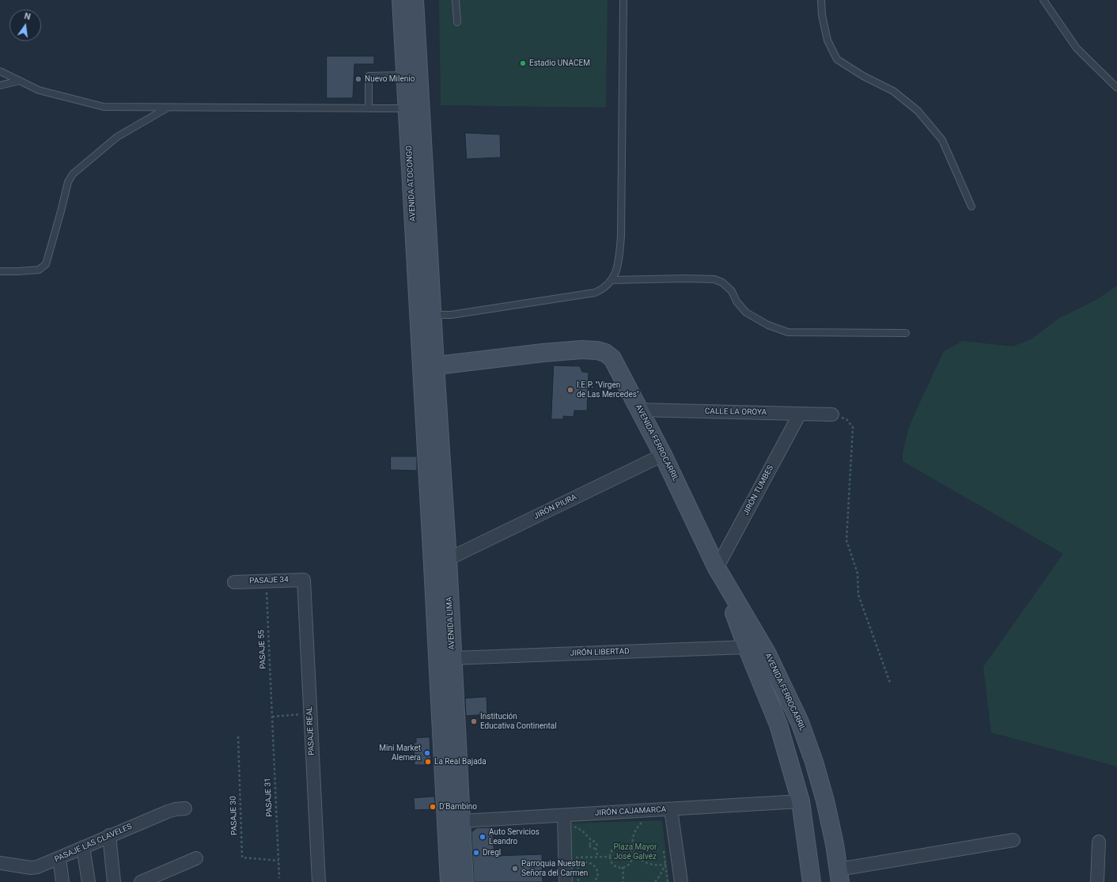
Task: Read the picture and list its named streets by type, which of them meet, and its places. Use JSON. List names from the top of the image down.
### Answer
{
  "streets": {
    "main road": ["AVENIDA ATOCONGO", "AVENIDA FERROCARRIL", "AVENIDA LIMA"],
    "street": [
      "CALLE LA OROYA",
      "JIRÓN TUMBES",
      "JIRÓN PIURA",
      "PASAJE 34",
      "JIRÓN LIBERTAD",
      "PASAJE REAL",
      "JIRÓN CAJAMARCA",
      "PASAJE LAS CLAVELES"
    ],
    "path": ["PASAJE 55", "PASAJE 31", "PASAJE 30"]
  },
  "crossings": [
    ["AVENIDA ATOCONGO", "AVENIDA FERROCARRIL"],
    ["AVENIDA ATOCONGO", "AVENIDA LIMA"],
    ["CALLE LA OROYA", "AVENIDA FERROCARRIL"],
    ["CALLE LA OROYA", "JIRÓN TUMBES"],
    ["AVENIDA FERROCARRIL", "JIRÓN TUMBES"],
    ["AVENIDA FERROCARRIL", "JIRÓN PIURA"],
    ["AVENIDA FERROCARRIL", "AVENIDA LIMA"],
    ["AVENIDA FERROCARRIL", "JIRÓN LIBERTAD"],
    ["AVENIDA FERROCARRIL", "JIRÓN CAJAMARCA"],
    ["JIRÓN PIURA", "AVENIDA LIMA"],
    ["PASAJE 34", "PASAJE 55"],
    ["PASAJE 34", "PASAJE REAL"],
    ["AVENIDA LIMA", "JIRÓN LIBERTAD"],
    ["AVENIDA LIMA", "JIRÓN CAJAMARCA"],
    ["PASAJE 55", "PASAJE 31"],
    ["PASAJE 31", "PASAJE 30"]
  ],
  "parks": ["Plaza Mayor José Galvéz"],
  "places": [
    "Estadio UNACEM",
    "Nuevo Milenio",
    "I.E.P. \"Virgen de Las Mercedes\"",
    "Institución Educativa Continental",
    "Mini Market Alemera",
    "La Real Bajada",
    "D'Bambino",
    "Auto Servicios Leandro",
    "Dregl",
    "Parroquia Nuestra Señora del Carmen"
  ],
  "north": "top"
}
